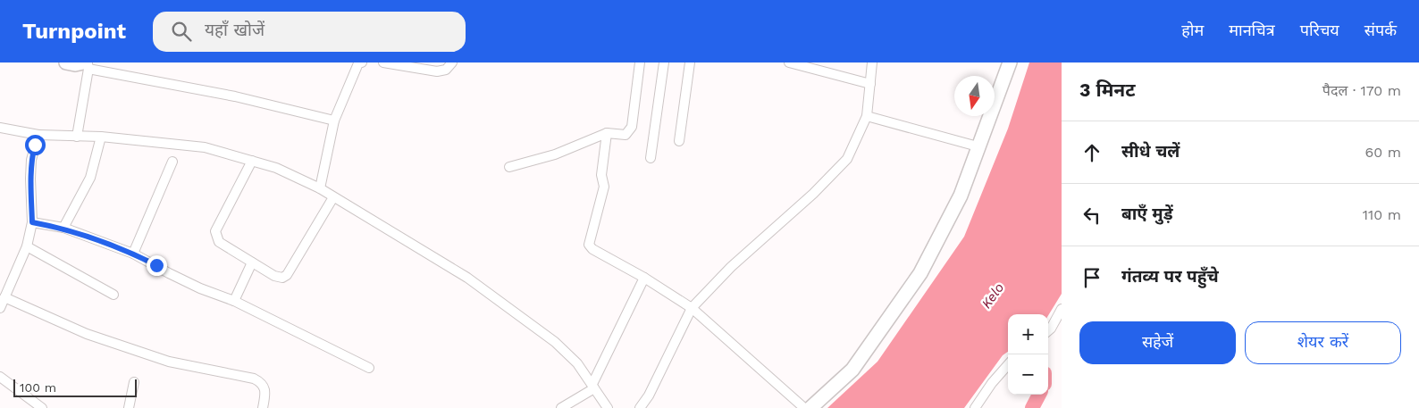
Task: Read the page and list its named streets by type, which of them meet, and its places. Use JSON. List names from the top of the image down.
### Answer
{
  "water": ["Kelo"],
  "scale_bar": "100 m",
  "north": "bottom",
  "page": {
    "header": "Turnpoint",
    "search": "यहाँ खोजें",
    "nav": [
      "होम",
      "मानचित्र",
      "परिचय",
      "संपर्क"
    ],
    "heading": ["3 मिनट", "पैदल · 170 m"],
    "list": [
      ["सीधे चलें", "60 m"],
      ["बाएँ मुड़ें", "110 m"],
      "गंतव्य पर पहुँचे"
    ],
    "buttons": ["सहेजें", "शेयर करें"],
    "map_buttons": ["+", "−"],
    "scale": "100 m"
  }
}
